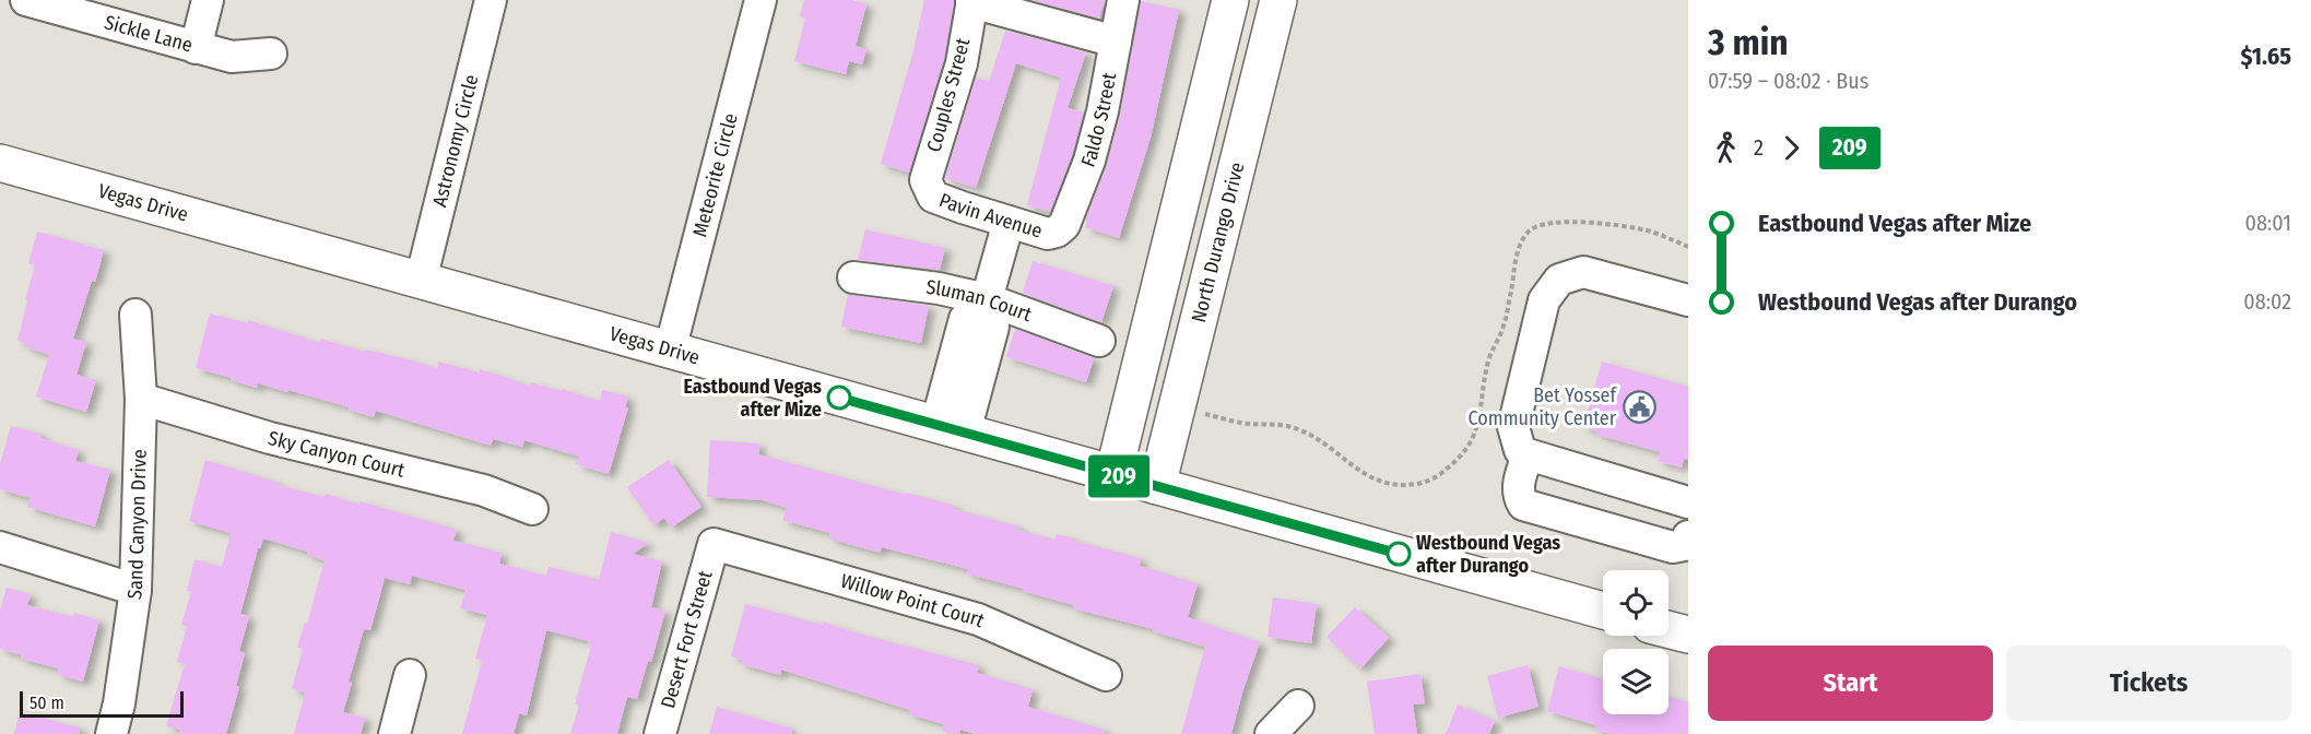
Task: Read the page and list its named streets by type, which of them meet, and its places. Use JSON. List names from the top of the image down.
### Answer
{
  "streets": {
    "main road": ["Vegas Drive", "North Durango Drive"],
    "street": [
      "Sickle Lane",
      "Couples Street",
      "Faldo Street",
      "Astronomy Circle",
      "Meteorite Circle",
      "Pavin Avenue",
      "Sluman Court",
      "Sky Canyon Court",
      "Sand Canyon Drive",
      "Willow Point Court",
      "Desert Fort Street"
    ]
  },
  "crossings": [
    ["Couples Street", "Pavin Avenue"],
    ["Faldo Street", "Pavin Avenue"],
    ["Astronomy Circle", "Vegas Drive"],
    ["Meteorite Circle", "Vegas Drive"],
    ["Vegas Drive", "North Durango Drive"],
    ["Sky Canyon Court", "Sand Canyon Drive"],
    ["Willow Point Court", "Desert Fort Street"]
  ],
  "places": {
    "other": ["Eastbound Vegas after Mize", "Westbound Vegas after Durango"],
    "public building": ["Bet Yossef Community Center"]
  },
  "lines": ["bus line 209"],
  "scale_bar": "50 m",
  "page": {
    "on_map": "209",
    "heading": ["3 min", "07:59 – 08:02 · Bus", "$1.65"],
    "legs": ["2", "209"],
    "list": [
      {
        "name": "Eastbound Vegas after Mize",
        "value": "08:01"
      },
      {
        "name": "Westbound Vegas after Durango",
        "value": "08:02"
      }
    ],
    "buttons": ["Start", "Tickets"],
    "scale": "50 m"
  }
}
